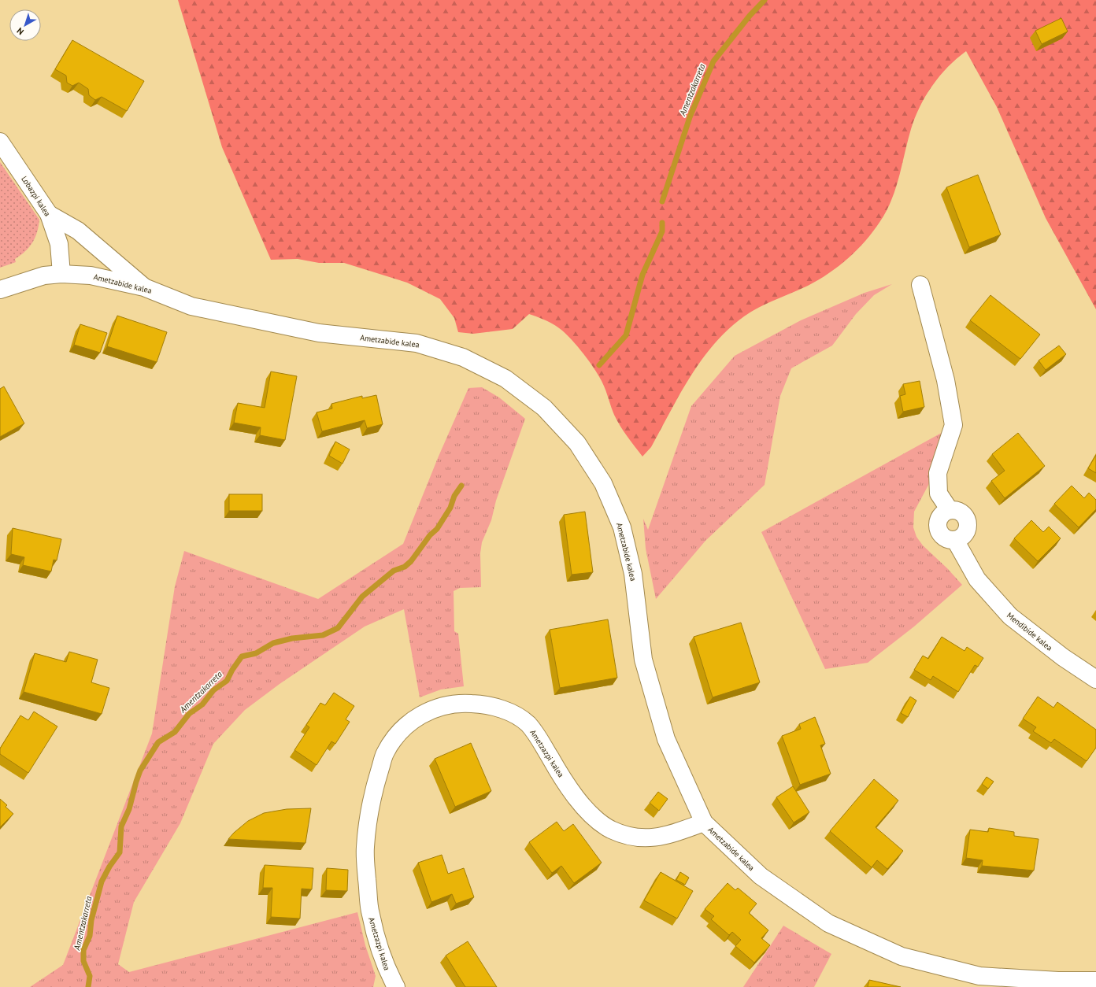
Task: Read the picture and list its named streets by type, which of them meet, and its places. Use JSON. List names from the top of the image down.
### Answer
{
  "streets": {
    "street": [
      "Lobazpi kalea",
      "Ametzabide kalea",
      "Mendibide kalea",
      "Ametzazpi kalea"
    ]
  },
  "crossings": [
    ["Lobazpi kalea", "Ametzabide kalea"],
    ["Ametzabide kalea", "Ametzazpi kalea"]
  ],
  "water": ["Amentzakarreta"],
  "north": "bottom left"
}
